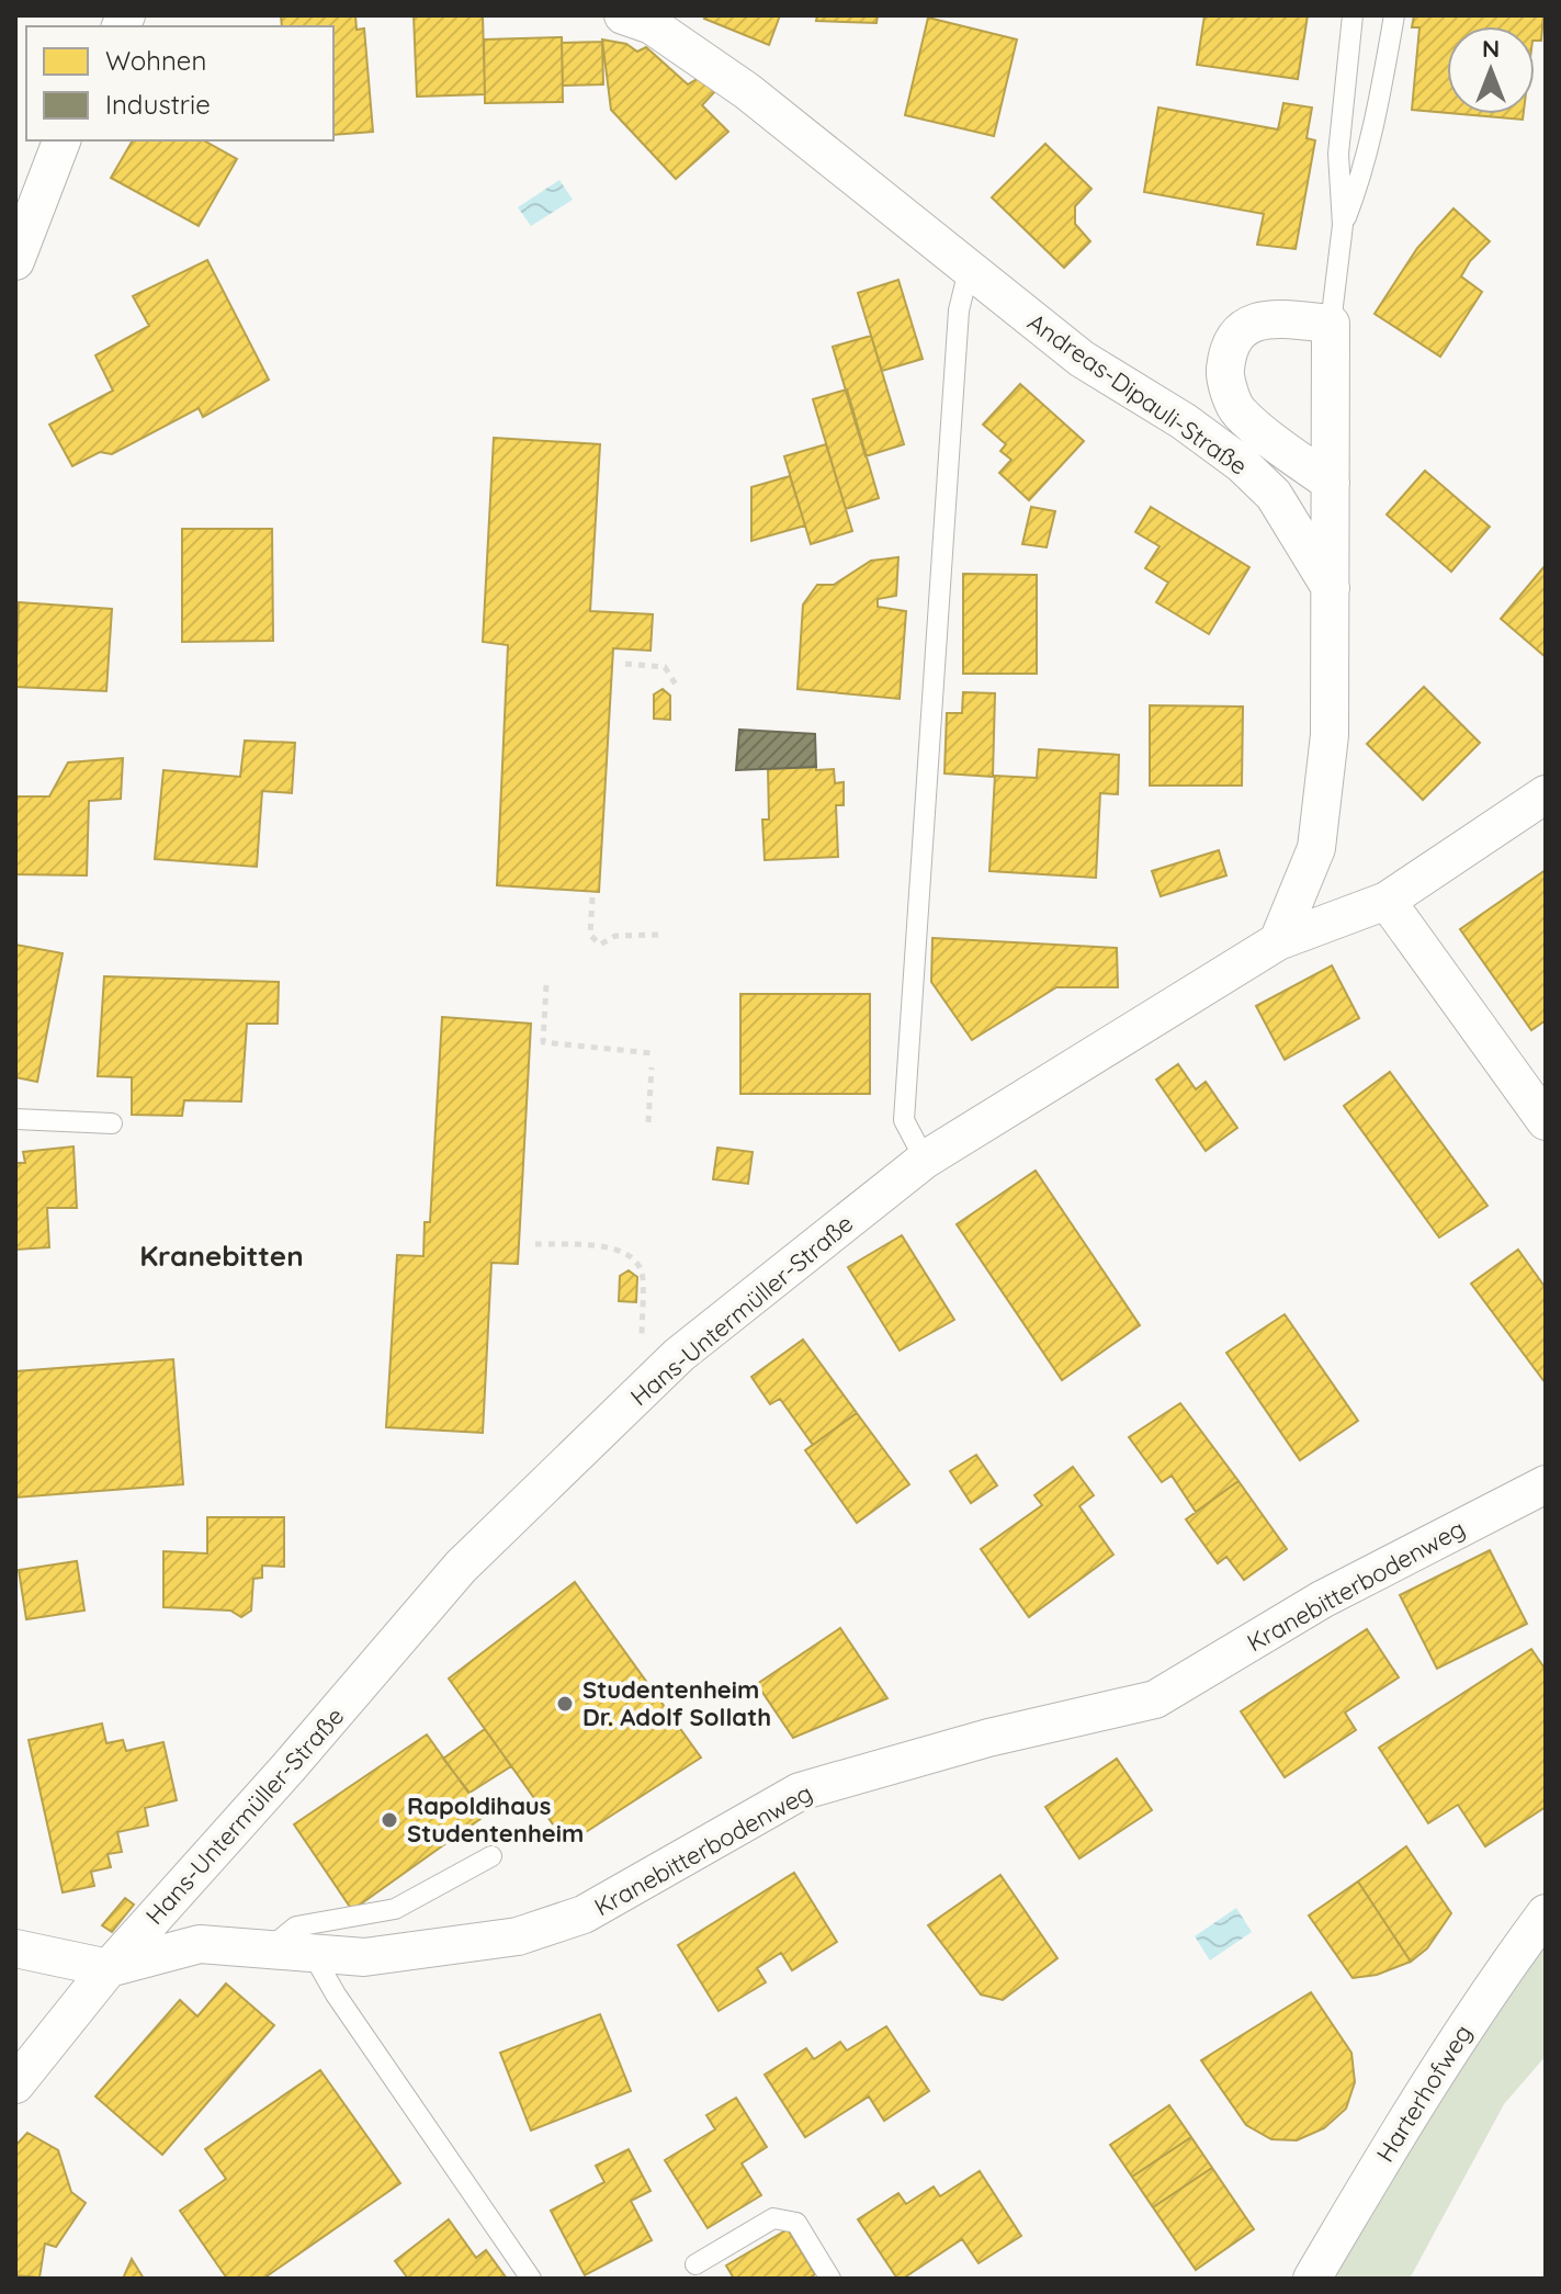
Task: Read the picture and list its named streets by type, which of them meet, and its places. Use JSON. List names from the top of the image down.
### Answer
{
  "streets": {
    "street": [
      "Andreas-Dipauli-Straße",
      "Hans-Untermüller-Straße",
      "Kranebitterbodenweg",
      "Harterhofweg"
    ]
  },
  "crossings": [
    ["Hans-Untermüller-Straße", "Kranebitterbodenweg"]
  ],
  "districts": ["Kranebitten"],
  "places": ["Studentenheim Dr. Adolf Sollath", "Rapoldihaus Studentenheim"],
  "legend": ["Wohnen", "Industrie"],
  "north": "top"
}
